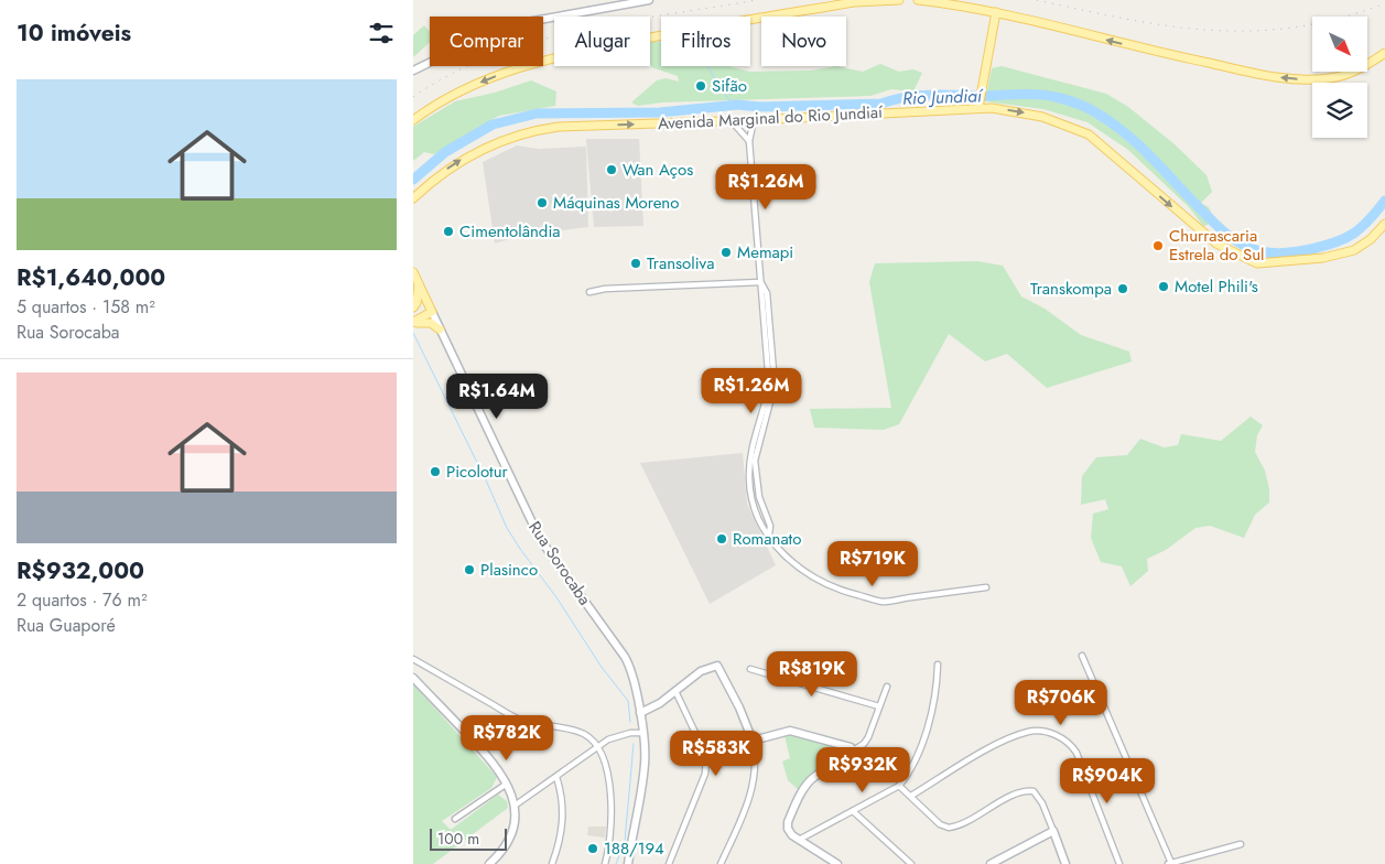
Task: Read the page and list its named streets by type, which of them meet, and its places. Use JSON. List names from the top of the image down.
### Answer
{
  "streets": {
    "main road": ["Avenida Marginal do Rio Jundiaí", "Rua Sorocaba"]
  },
  "one_way": ["Avenida Marginal do Rio Jundiaí"],
  "water": ["Rio Jundiaí"],
  "places": [
    "Sifão",
    "Wan Aços",
    "Máquinas Moreno",
    "Cimentolândia",
    "Churrascaria Estrela do Sul",
    "Memapi",
    "Transoliva",
    "Motel Phili's",
    "Transkompa",
    "Picolotur",
    "Romanato",
    "Plasinco",
    "188/194"
  ],
  "scale_bar": "100 m",
  "north": "bottom right",
  "page": {
    "heading": "10 imóveis",
    "chip": [
      "Comprar",
      "Alugar",
      "Filtros",
      "Novo"
    ],
    "list": [
      {
        "name": "R$1,640,000",
        "note": "5 quartos · 158 m² · Rua Sorocaba"
      },
      {
        "name": "R$932,000",
        "note": "2 quartos · 76 m² · Rua Guaporé"
      }
    ],
    "price": [
      "R$1.26M",
      "R$1.26M",
      "R$1.64M",
      "R$719K",
      "R$819K",
      "R$706K",
      "R$782K",
      "R$583K",
      "R$932K",
      "R$904K"
    ],
    "scale": "100 m"
  }
}
